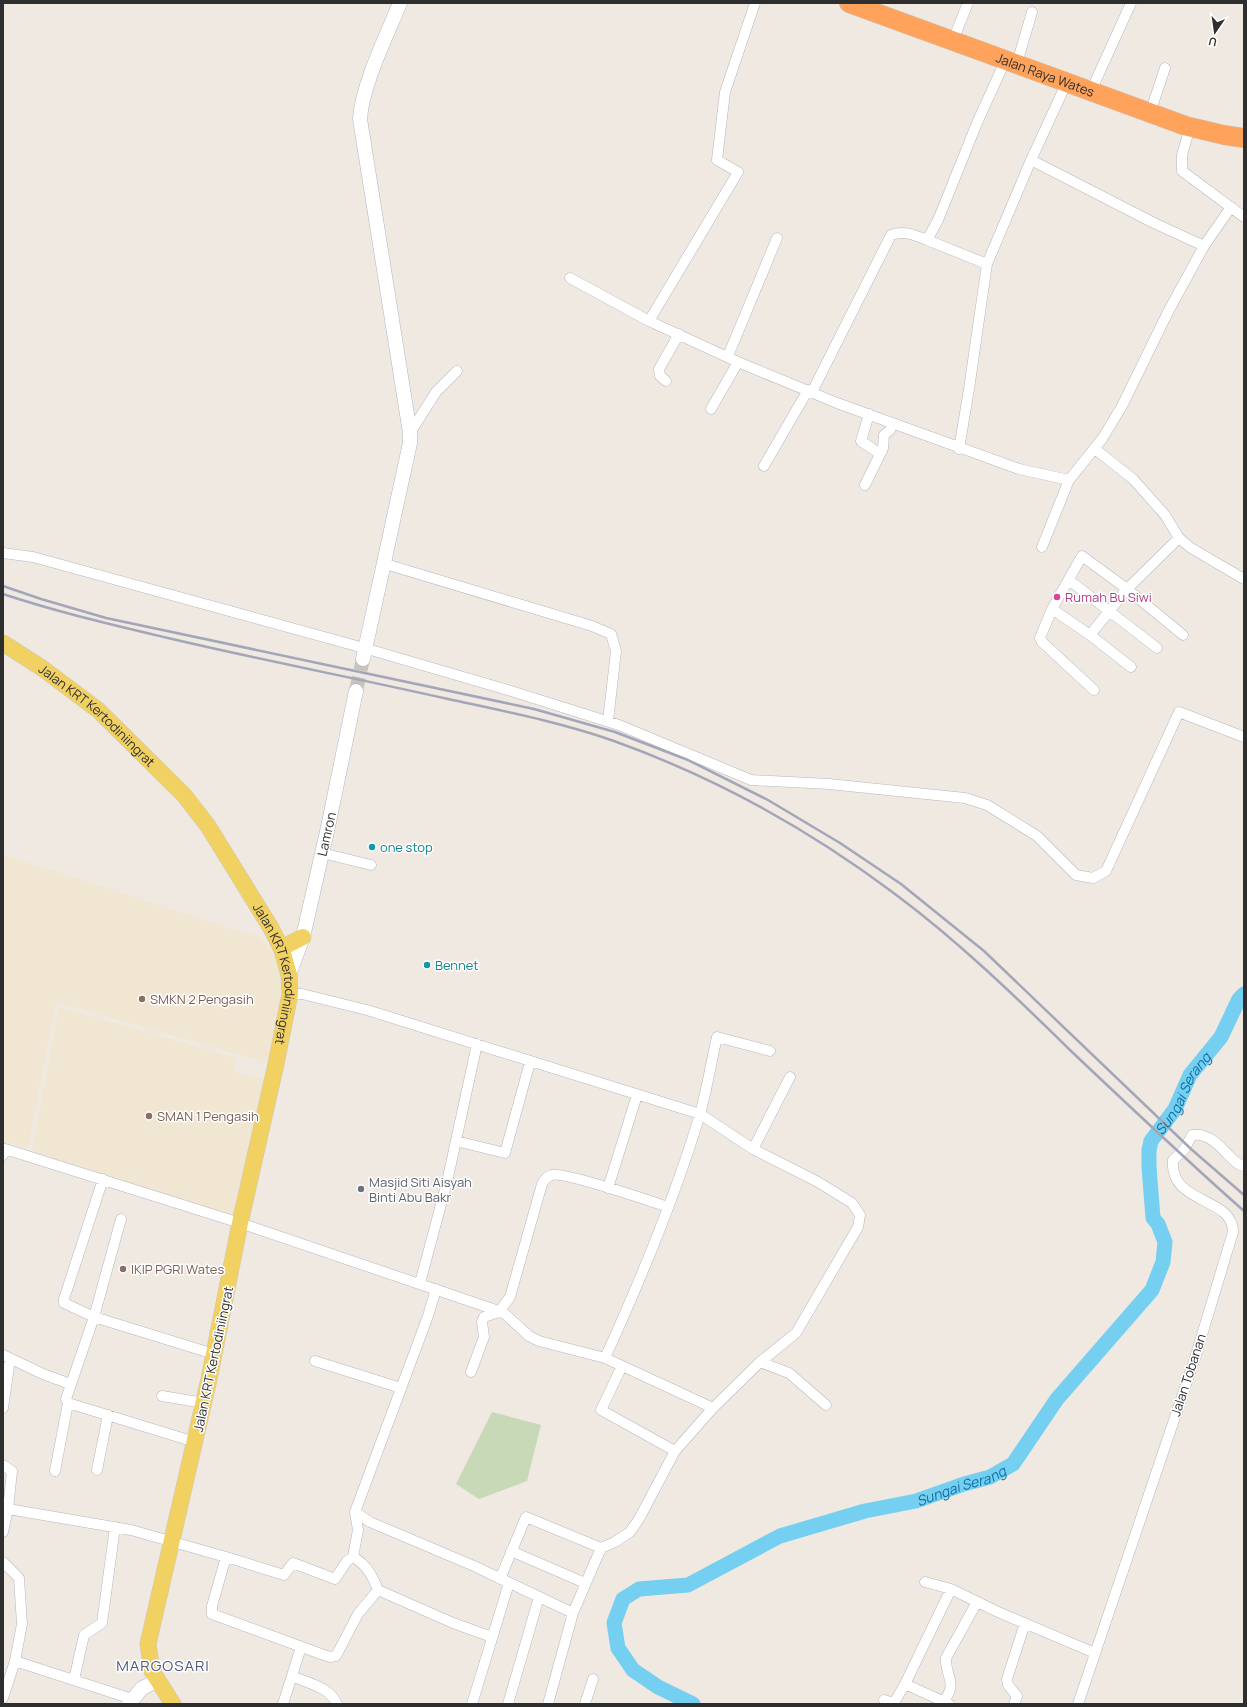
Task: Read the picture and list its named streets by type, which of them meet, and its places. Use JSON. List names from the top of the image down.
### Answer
{
  "streets": {
    "highway": ["Jalan Raya Wates"],
    "main road": ["Jalan KRT Kertodiniingrat"],
    "street": ["Lamron", "Jalan Tobanan"]
  },
  "crossings": [
    ["Jalan KRT Kertodiniingrat", "Lamron"]
  ],
  "districts": ["MARGOSARI"],
  "water": ["Sungai Serang"],
  "places": [
    "Rumah Bu Siwi",
    "one stop",
    "Bennet",
    "SMKN 2 Pengasih",
    "SMAN 1 Pengasih",
    "Masjid Siti Aisyah Binti Abu Bakr",
    "IKIP PGRI Wates"
  ],
  "north": "bottom"
}
